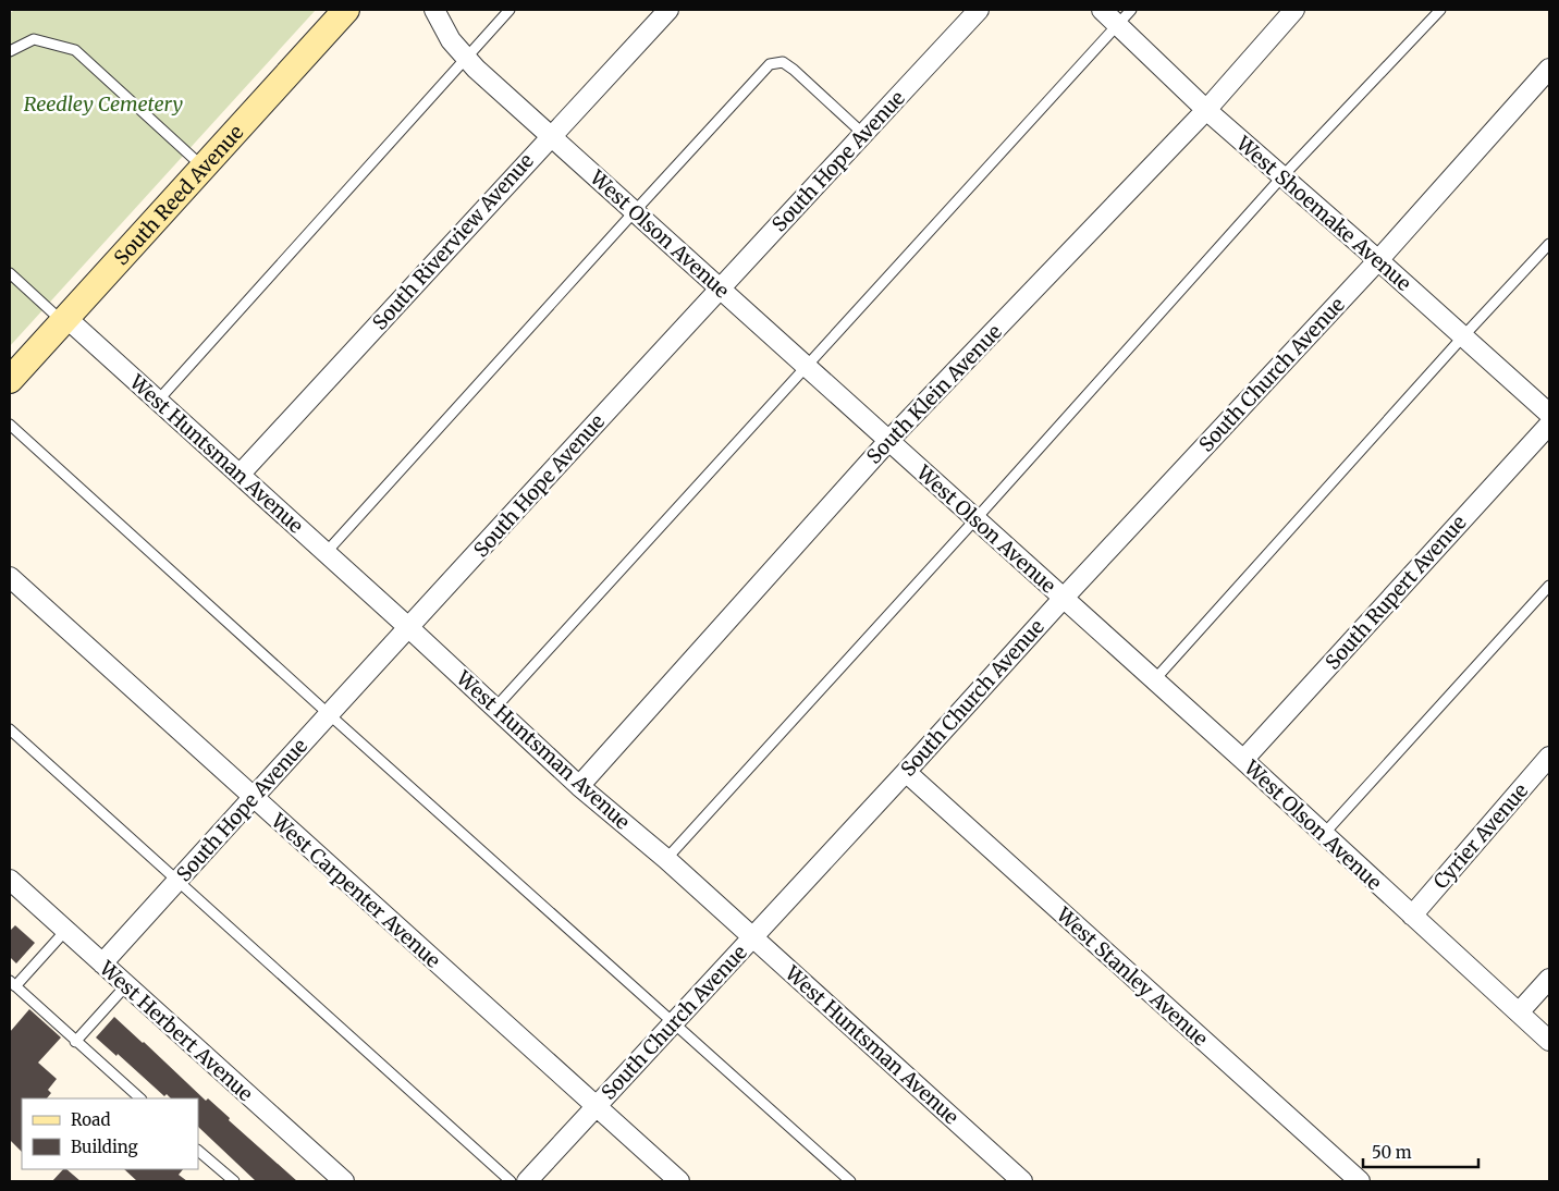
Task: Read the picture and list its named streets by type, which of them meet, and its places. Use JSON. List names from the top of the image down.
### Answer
{
  "streets": {
    "street": [
      "South Hope Avenue",
      "South Reed Avenue",
      "West Shoemake Avenue",
      "West Olson Avenue",
      "South Riverview Avenue",
      "South Church Avenue",
      "South Klein Avenue",
      "West Huntsman Avenue",
      "South Rupert Avenue",
      "Cyrier Avenue",
      "West Carpenter Avenue",
      "West Stanley Avenue",
      "West Herbert Avenue"
    ]
  },
  "crossings": [
    ["South Hope Avenue", "West Olson Avenue"],
    ["South Hope Avenue", "West Huntsman Avenue"],
    ["South Hope Avenue", "West Carpenter Avenue"],
    ["South Hope Avenue", "West Herbert Avenue"],
    ["South Reed Avenue", "West Huntsman Avenue"],
    ["West Shoemake Avenue", "South Church Avenue"],
    ["West Shoemake Avenue", "South Klein Avenue"],
    ["West Olson Avenue", "South Riverview Avenue"],
    ["West Olson Avenue", "South Church Avenue"],
    ["West Olson Avenue", "South Klein Avenue"],
    ["West Olson Avenue", "South Rupert Avenue"],
    ["West Olson Avenue", "Cyrier Avenue"],
    ["South Riverview Avenue", "West Huntsman Avenue"],
    ["South Church Avenue", "West Huntsman Avenue"],
    ["South Church Avenue", "West Carpenter Avenue"],
    ["South Church Avenue", "West Stanley Avenue"],
    ["South Klein Avenue", "West Huntsman Avenue"]
  ],
  "parks": ["Reedley Cemetery"],
  "legend": ["Road", "Building"],
  "scale_bar": "50 m"
}
